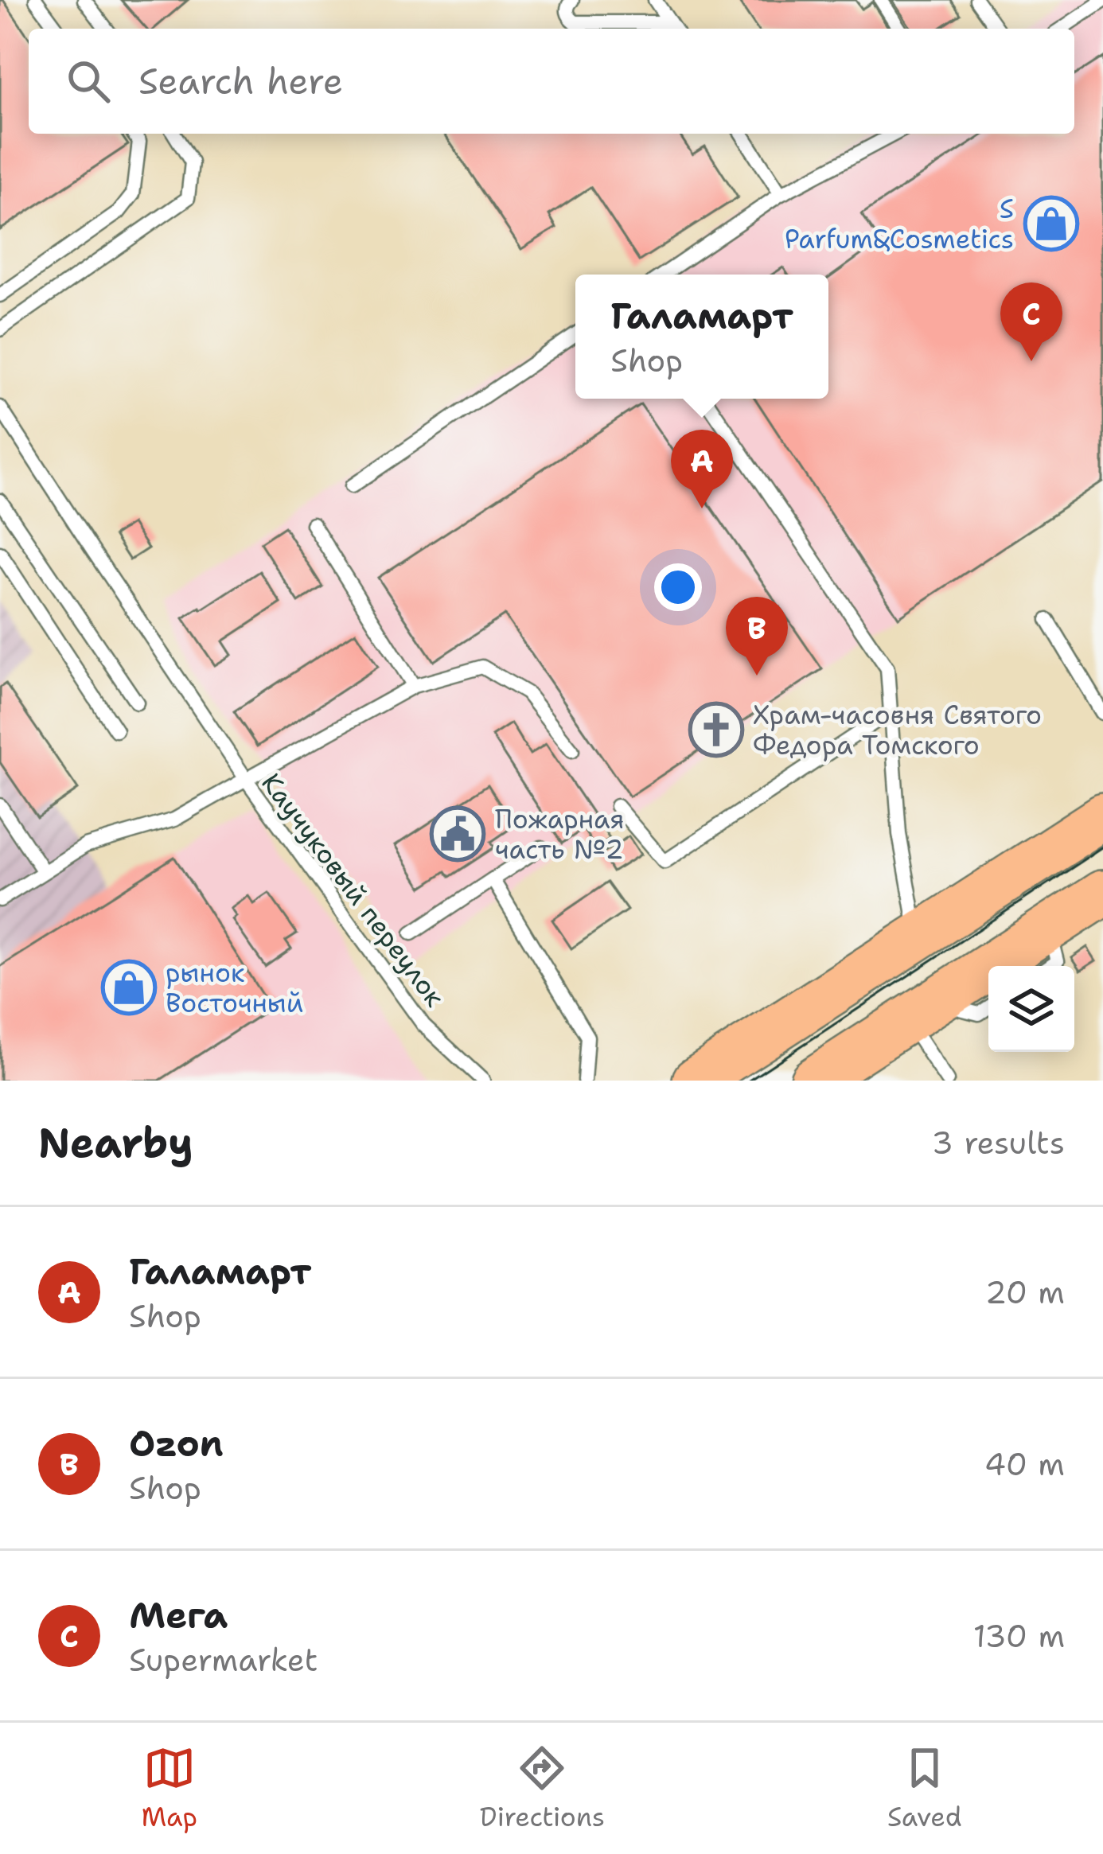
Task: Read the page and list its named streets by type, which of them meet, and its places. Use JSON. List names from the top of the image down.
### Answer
{
  "streets": {
    "lane": ["Каучуковый переулок"]
  },
  "places": {
    "shop": ["S Parfum&Cosmetics", "рынок Восточный"],
    "church": ["Храм-часовня Святого Федора Томского"],
    "public building": ["Пожарная часть №2"]
  },
  "page": {
    "search": "Search here",
    "popup": ["Галамарт", "Shop"],
    "pins": ["C", "A", "B"],
    "heading": ["Nearby", "3 results"],
    "list": [
      {
        "mark": "A",
        "name": "Галамарт",
        "note": "Shop",
        "value": "20 m"
      },
      {
        "mark": "B",
        "name": "Ozon",
        "note": "Shop",
        "value": "40 m"
      },
      {
        "mark": "C",
        "name": "Мега",
        "note": "Supermarket",
        "value": "130 m"
      }
    ],
    "nav": ["Map", "Directions", "Saved"]
  }
}
